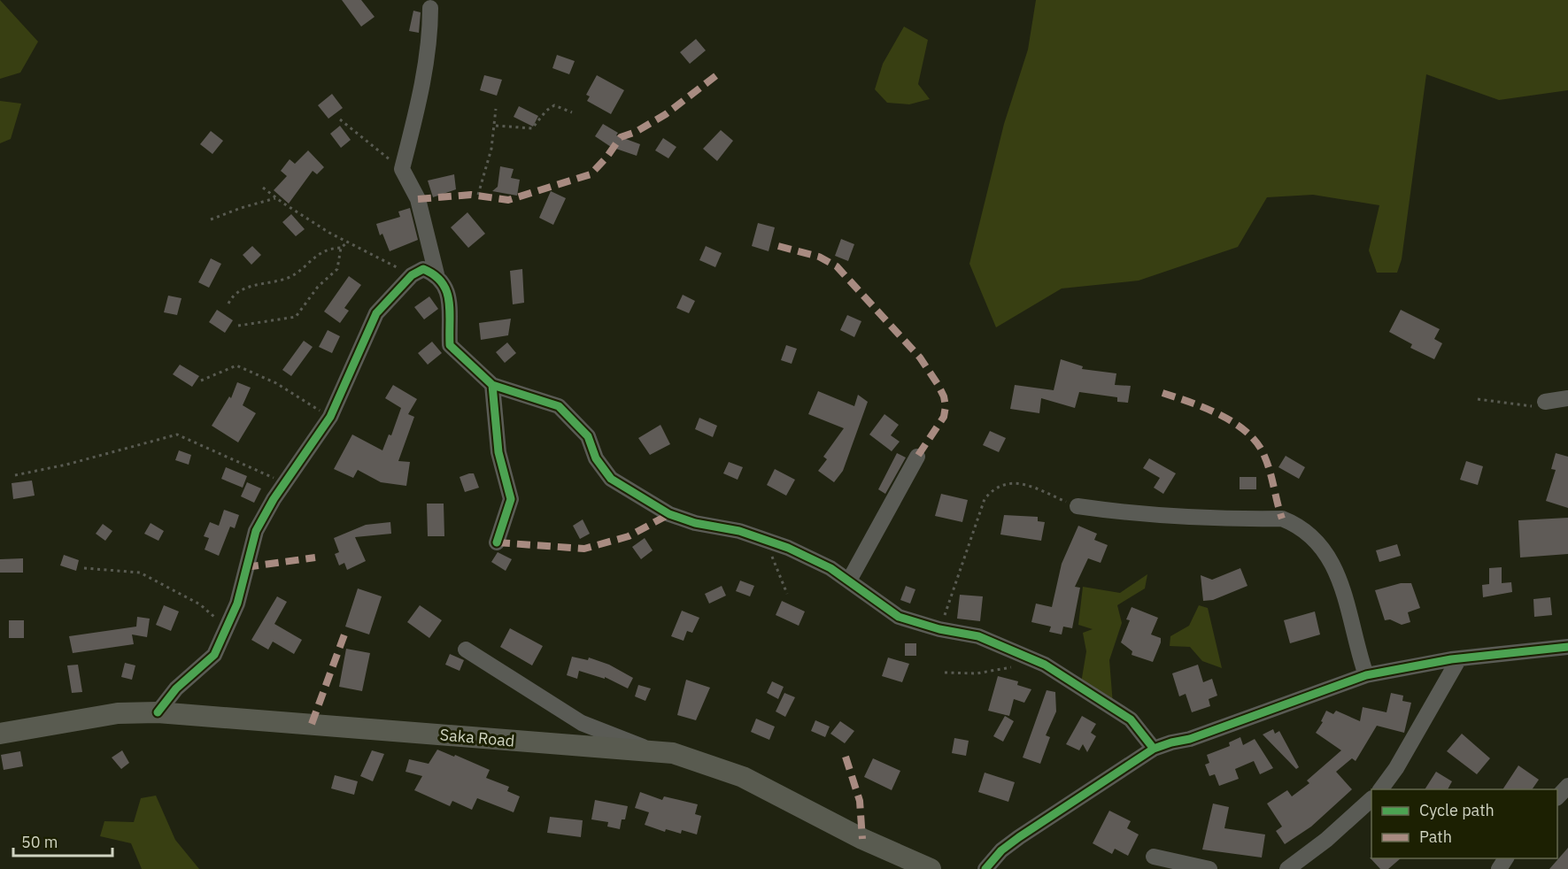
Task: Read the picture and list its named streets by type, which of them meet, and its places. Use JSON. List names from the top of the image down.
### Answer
{
  "streets": {
    "main road": ["Saka Road"]
  },
  "legend": ["Cycle path", "Path"],
  "scale_bar": "50 m"
}
